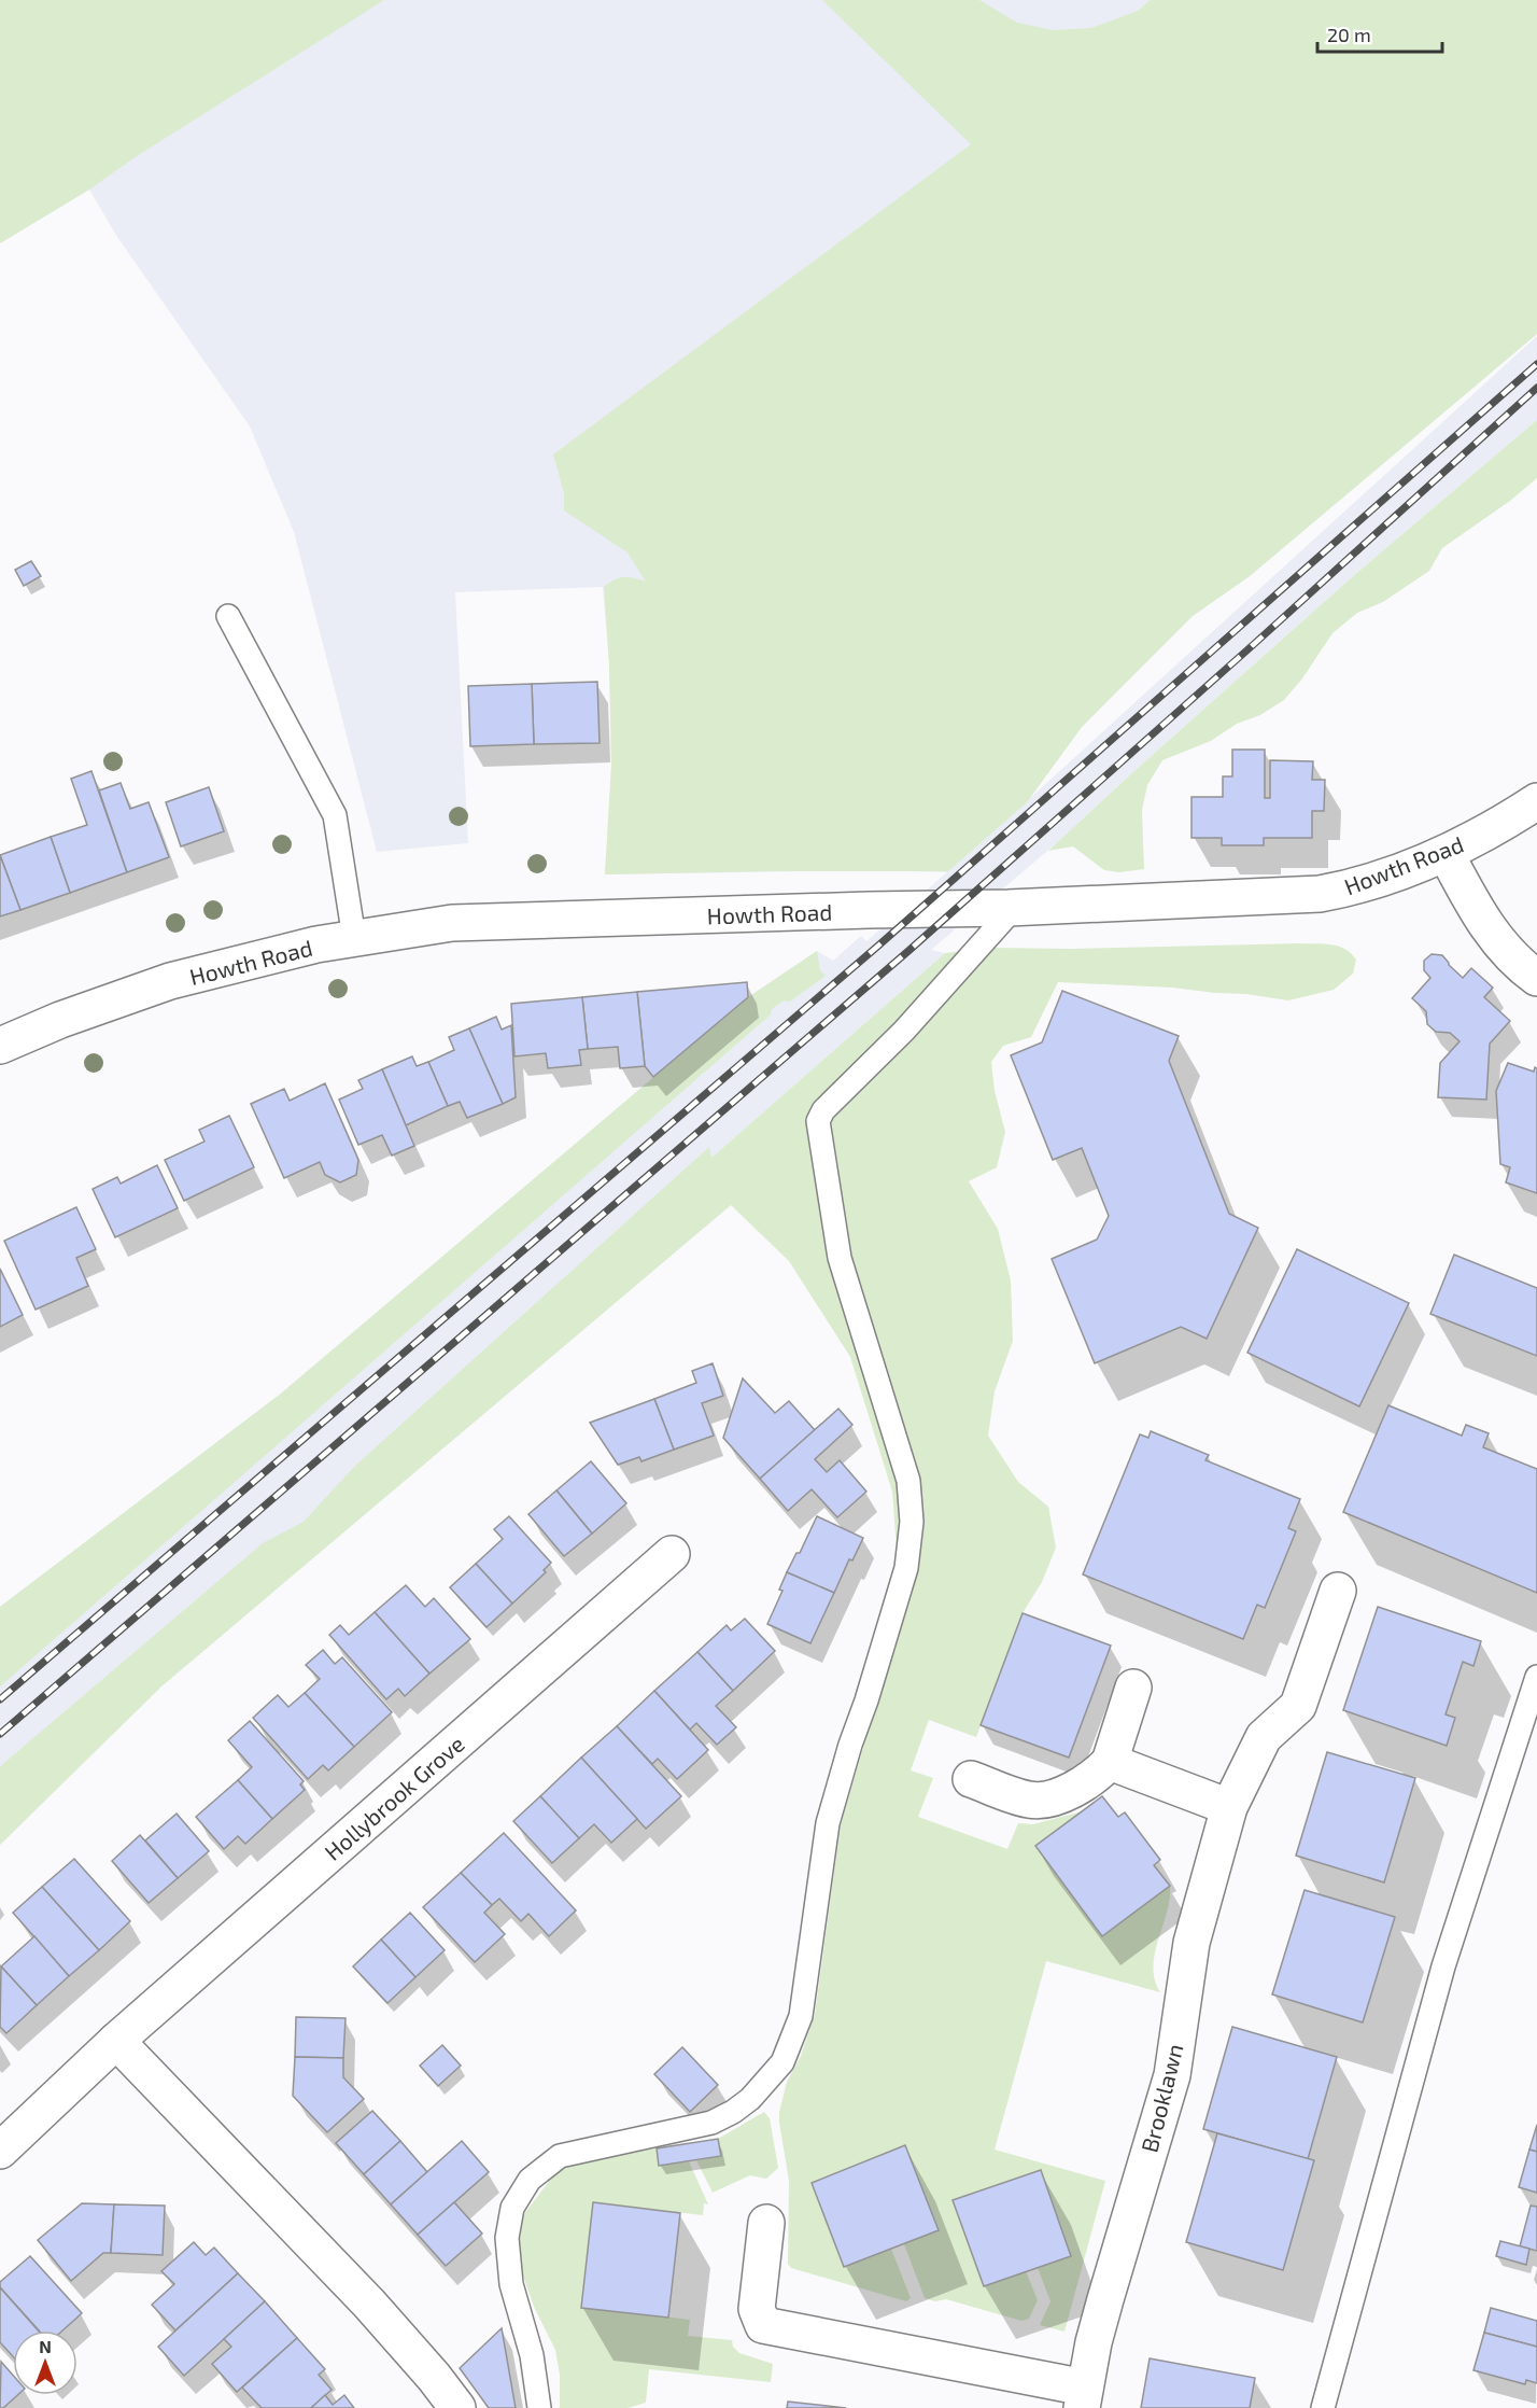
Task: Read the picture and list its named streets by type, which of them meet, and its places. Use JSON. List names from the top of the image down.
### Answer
{
  "streets": {
    "street": ["Howth Road", "Hollybrook Grove", "Brooklawn"]
  },
  "scale_bar": "20 m",
  "north": "top"
}
